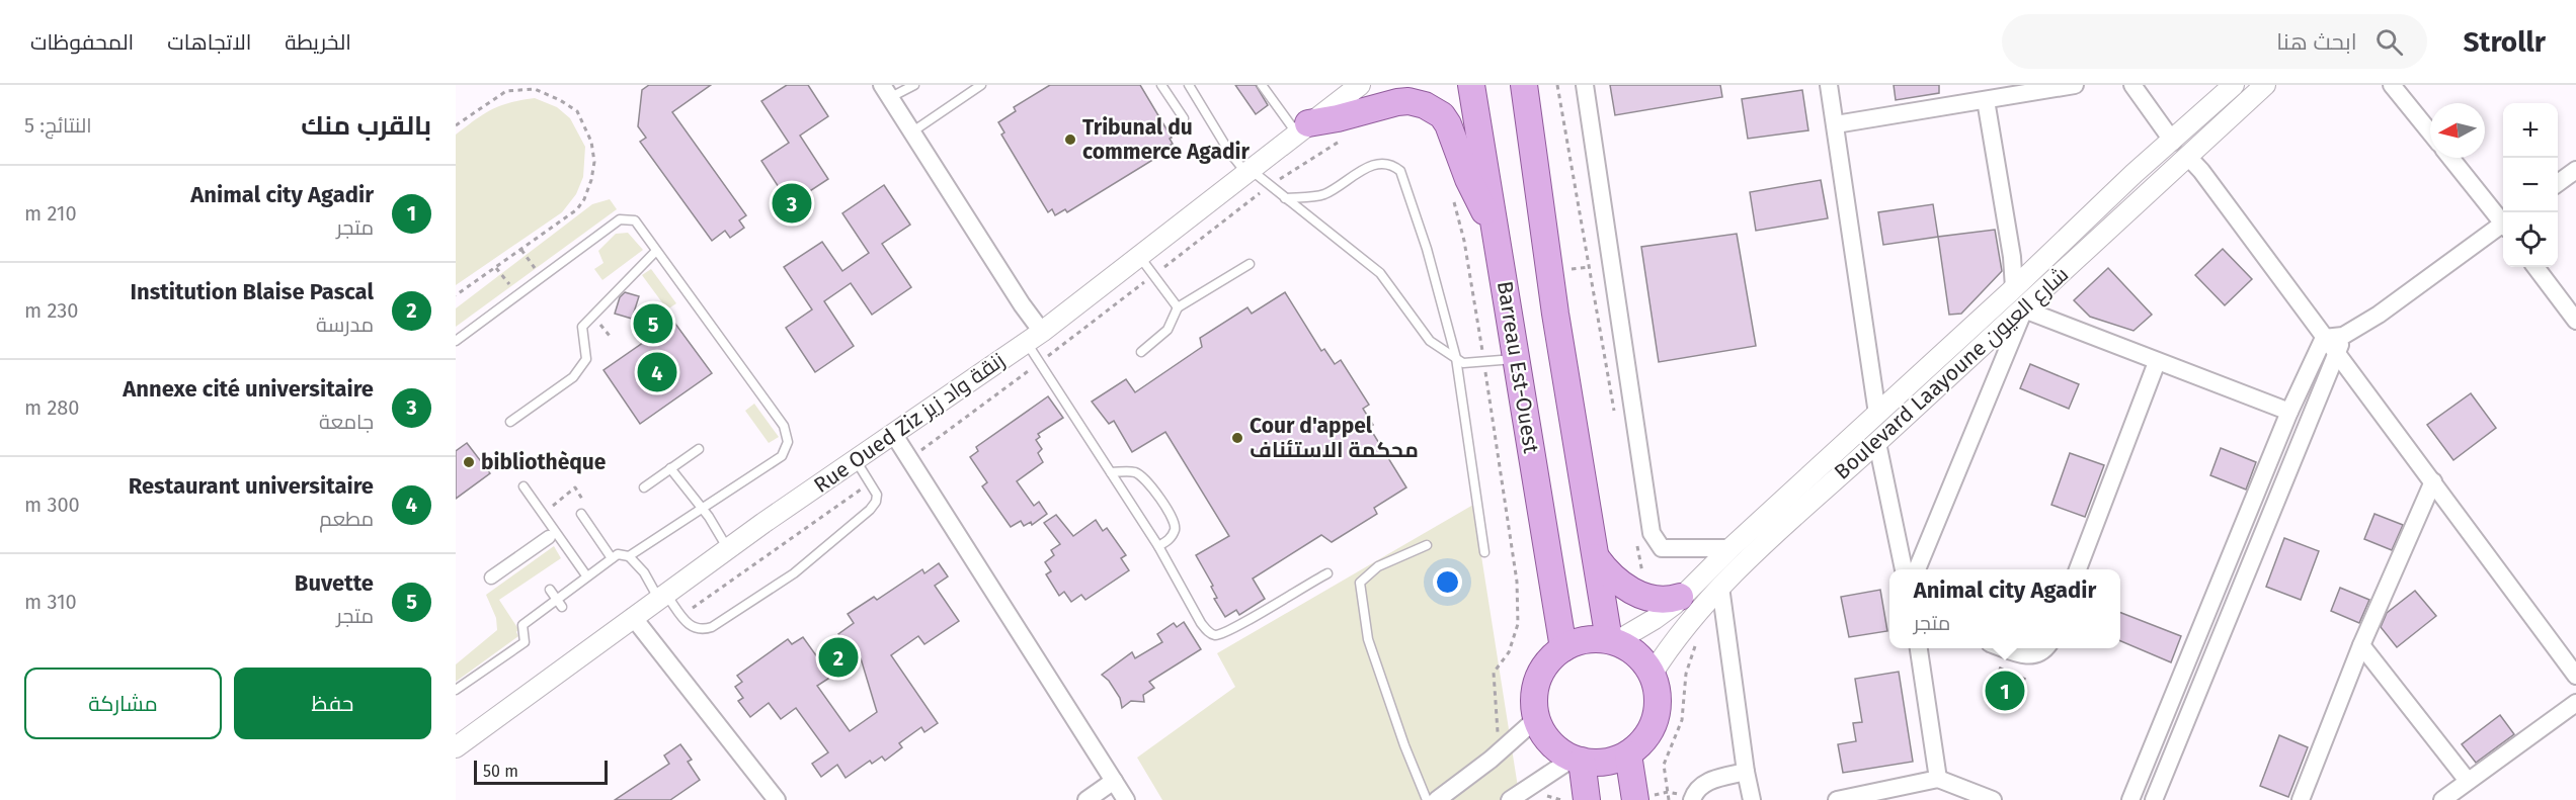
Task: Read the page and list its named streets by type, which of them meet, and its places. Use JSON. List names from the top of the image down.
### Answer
{
  "streets": {
    "main road": ["Barreau Est-Ouest"],
    "street": ["Boulevard Laayoune شارع العيون", "Rue Oued Ziz زنقة واد زيز"]
  },
  "crossings": [
    ["Barreau Est-Ouest", "Boulevard Laayoune شارع العيون"]
  ],
  "places": ["Tribunal du commerce Agadir", "Cour d'appel محكمة الاستئناف", "bibliothèque"],
  "scale_bar": "50 m",
  "north": "left",
  "page": {
    "header": "Strollr",
    "search": "ابحث هنا",
    "nav": ["الخريطة", "الاتجاهات", "المحفوظات"],
    "heading": ["بالقرب منك", "النتائج: 5"],
    "map_buttons": ["+", "−"],
    "list": [
      {
        "mark": "1",
        "name": "Animal city Agadir",
        "note": "متجر",
        "value": "210 m"
      },
      {
        "mark": "2",
        "name": "Institution Blaise Pascal",
        "note": "مدرسة",
        "value": "230 m"
      },
      {
        "mark": "3",
        "name": "Annexe cité universitaire",
        "note": "جامعة",
        "value": "280 m"
      },
      {
        "mark": "4",
        "name": "Restaurant universitaire",
        "note": "مطعم",
        "value": "300 m"
      },
      {
        "mark": "5",
        "name": "Buvette",
        "note": "متجر",
        "value": "310 m"
      }
    ],
    "pins": [
      "3",
      "5",
      "4",
      "2",
      "1"
    ],
    "popup": ["Animal city Agadir", "متجر"],
    "buttons": ["حفظ", "مشاركة"],
    "scale": "50 m"
  }
}
